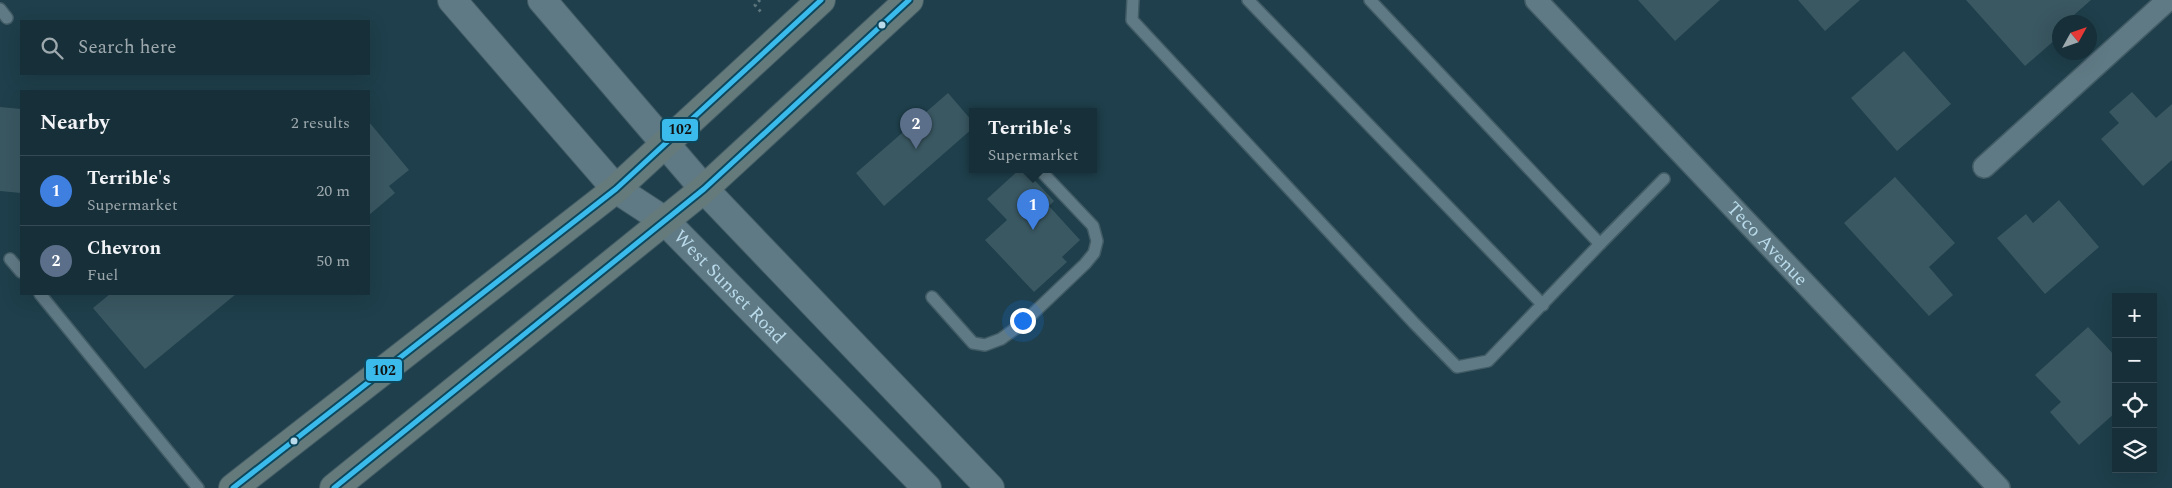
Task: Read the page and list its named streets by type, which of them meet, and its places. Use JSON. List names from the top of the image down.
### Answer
{
  "streets": {
    "main road": ["West Sunset Road"],
    "street": ["Teco Avenue"]
  },
  "lines": ["transit line 102"],
  "north": "top right",
  "page": {
    "search": "Search here",
    "heading": ["Nearby", "2 results"],
    "popup": ["Terrible's", "Supermarket"],
    "pins": ["2", "1"],
    "list": [
      {
        "mark": "1",
        "name": "Terrible's",
        "note": "Supermarket",
        "value": "20 m"
      },
      {
        "mark": "2",
        "name": "Chevron",
        "note": "Fuel",
        "value": "50 m"
      }
    ],
    "map_buttons": ["+", "−"]
  }
}
